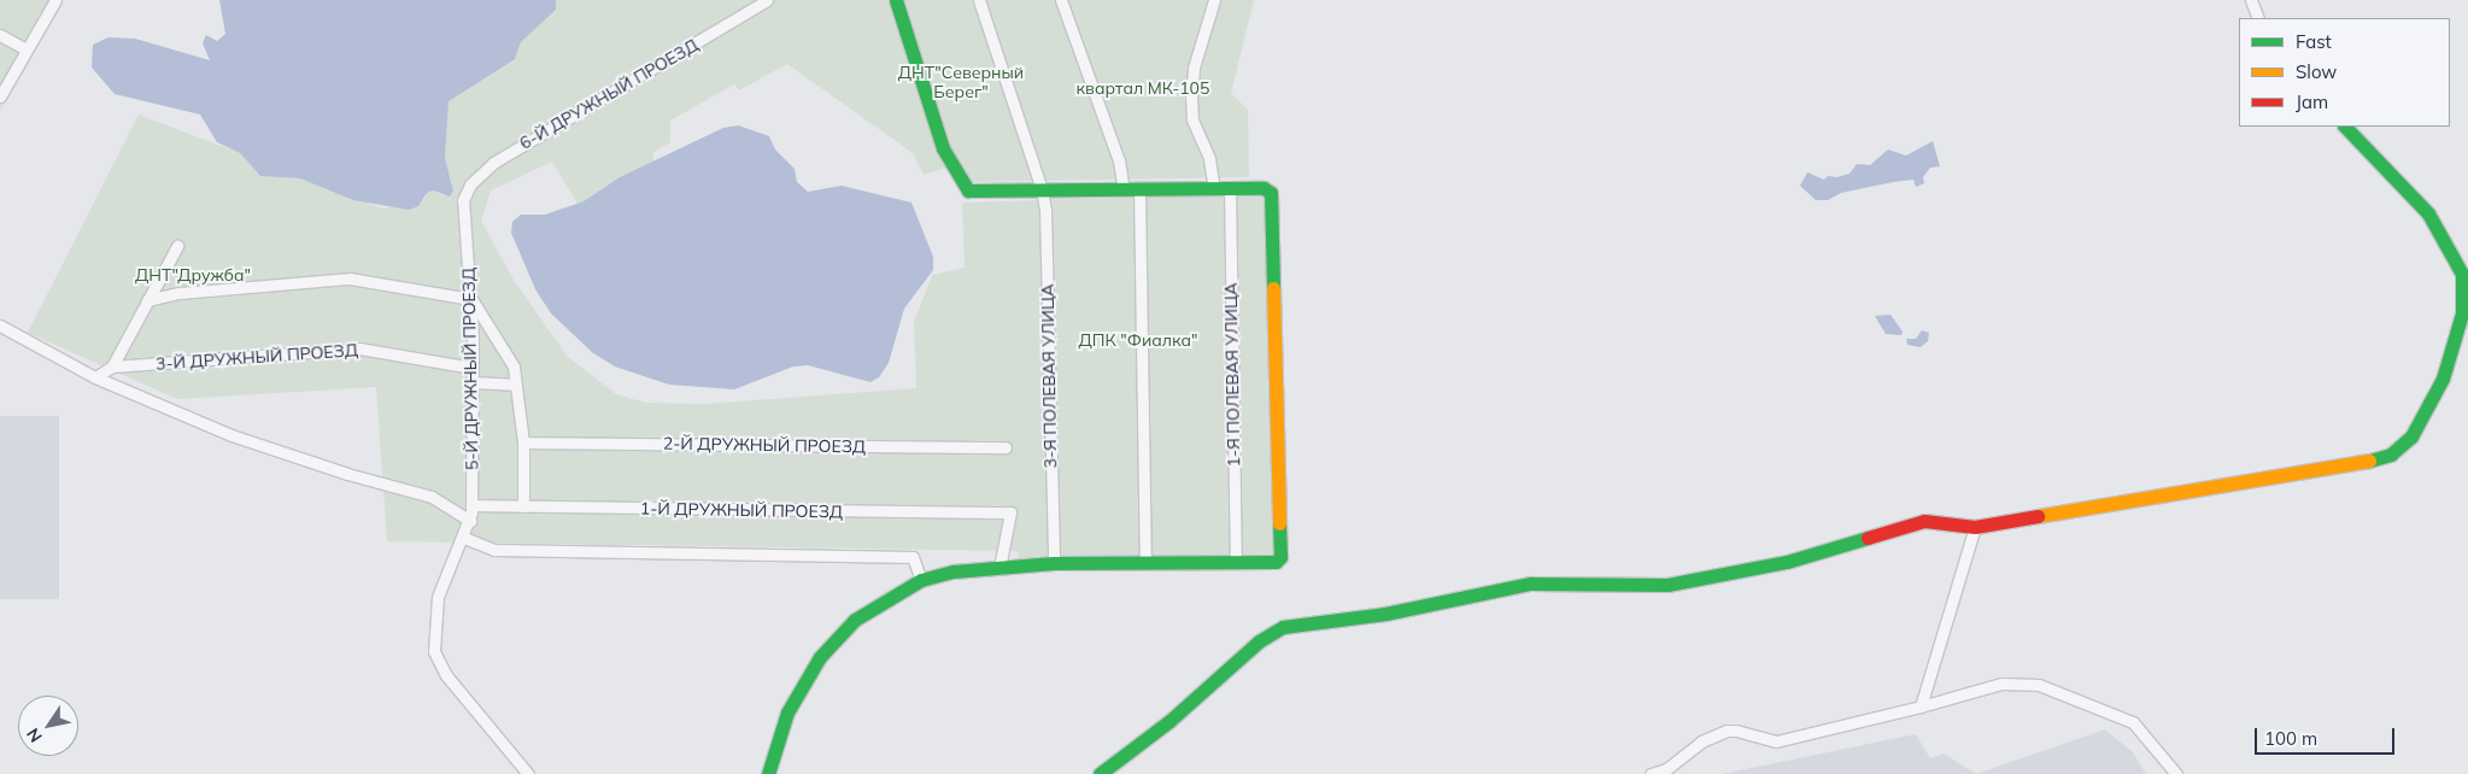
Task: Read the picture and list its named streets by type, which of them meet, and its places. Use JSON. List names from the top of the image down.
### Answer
{
  "streets": {
    "street": [
      "6-Й ДРУЖНЫЙ ПРОЕЗД",
      "3-Й ДРУЖНЫЙ ПРОЕЗД",
      "5-Й ДРУЖНЫЙ ПРОЕЗД",
      "1-Я ПОЛЕВАЯ УЛИЦА",
      "3-Я ПОЛЕВАЯ УЛИЦА",
      "2-Й ДРУЖНЫЙ ПРОЕЗД",
      "1-Й ДРУЖНЫЙ ПРОЕЗД"
    ]
  },
  "crossings": [
    ["6-Й ДРУЖНЫЙ ПРОЕЗД", "5-Й ДРУЖНЫЙ ПРОЕЗД"],
    ["3-Й ДРУЖНЫЙ ПРОЕЗД", "5-Й ДРУЖНЫЙ ПРОЕЗД"],
    ["5-Й ДРУЖНЫЙ ПРОЕЗД", "1-Й ДРУЖНЫЙ ПРОЕЗД"]
  ],
  "parks": [
    "ДНТ\"Северный Берег\"",
    "квартал МК-105",
    "ДНТ\"Дружба\"",
    "ДПК \"Фиалка\""
  ],
  "legend": ["Fast", "Slow", "Jam"],
  "scale_bar": "100 m",
  "north": "bottom left"
}
